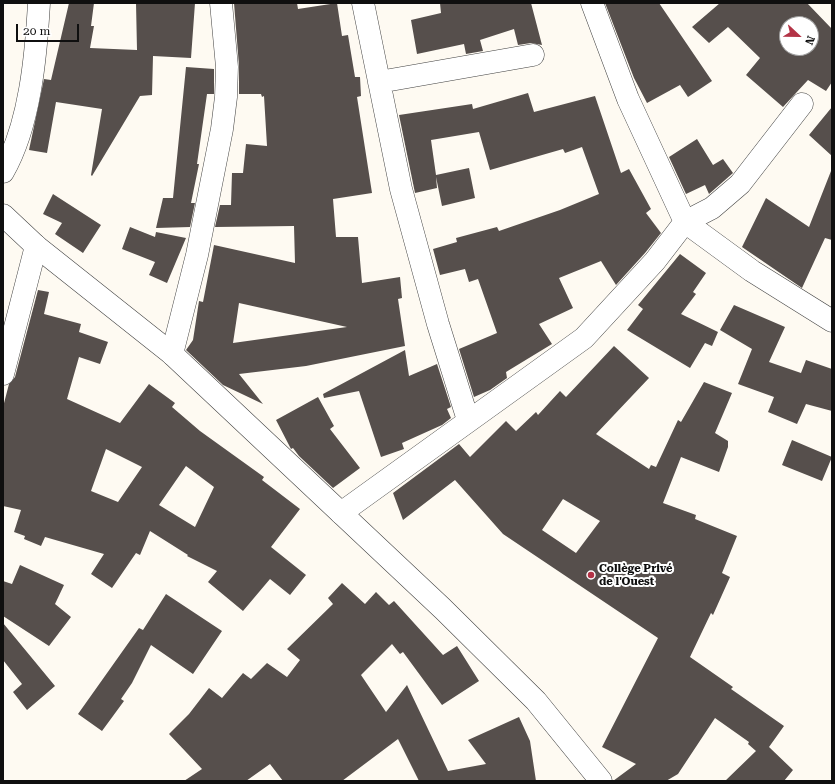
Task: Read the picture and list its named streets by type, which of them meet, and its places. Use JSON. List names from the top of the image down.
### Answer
{
  "places": ["Collège Privé de l'Ouest"],
  "scale_bar": "20 m",
  "north": "right"
}
